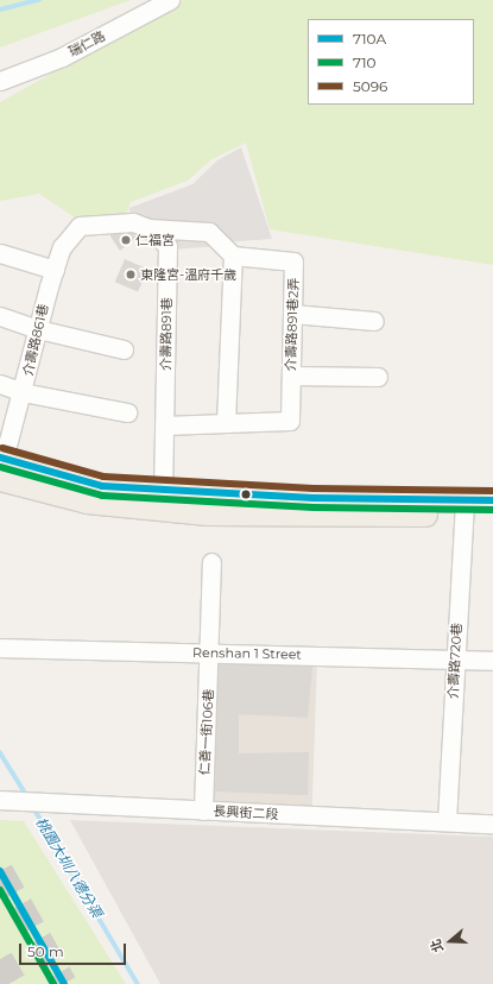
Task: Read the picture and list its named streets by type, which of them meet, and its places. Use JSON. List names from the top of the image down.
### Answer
{
  "streets": {
    "street": [
      "瑞仁路",
      "介壽路891巷2弄",
      "介壽路891巷",
      "介壽路861巷",
      "Renshan 1 Street",
      "介壽路720巷",
      "仁善一街106巷",
      "長興街二段"
    ]
  },
  "crossings": [
    ["介壽路891巷", "介壽路861巷"],
    ["Renshan 1 Street", "介壽路720巷"],
    ["Renshan 1 Street", "仁善一街106巷"],
    ["介壽路720巷", "長興街二段"],
    ["仁善一街106巷", "長興街二段"]
  ],
  "water": ["桃園大圳八德分渠"],
  "places": ["仁福宮", "東隆宮-溫府千歲"],
  "lines": ["transit line 5096", "transit line 710A", "transit line 710"],
  "legend": ["710A", "710", "5096"],
  "scale_bar": "50 m",
  "north": "left"
}
